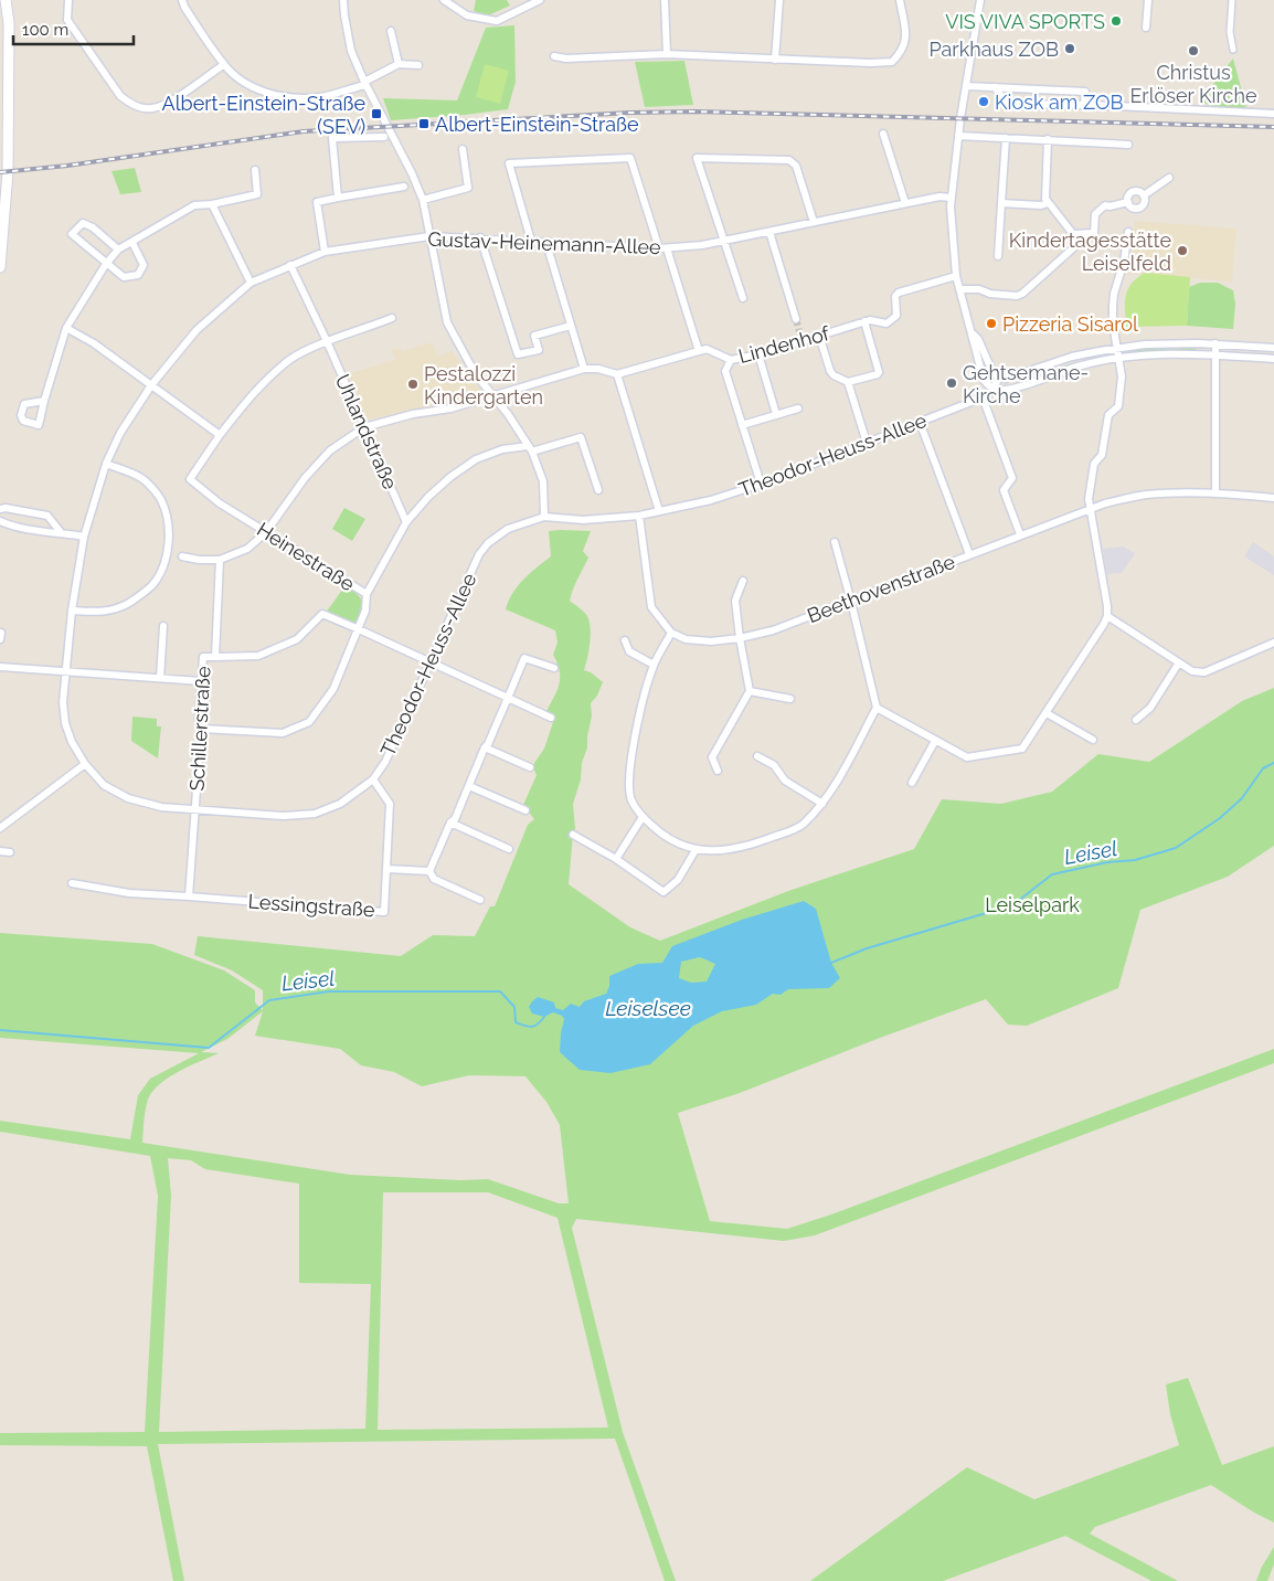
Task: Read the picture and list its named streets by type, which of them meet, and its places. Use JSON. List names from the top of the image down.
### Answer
{
  "streets": {
    "street": [
      "Gustav-Heinemann-Allee",
      "Lindenhof",
      "Uhlandstraße",
      "Theodor-Heuss-Allee",
      "Heinestraße",
      "Beethovenstraße",
      "Schillerstraße",
      "Lessingstraße"
    ]
  },
  "crossings": [
    ["Gustav-Heinemann-Allee", "Uhlandstraße"],
    ["Gustav-Heinemann-Allee", "Theodor-Heuss-Allee"],
    ["Lindenhof", "Uhlandstraße"],
    ["Lindenhof", "Heinestraße"],
    ["Lindenhof", "Schillerstraße"],
    ["Uhlandstraße", "Heinestraße"],
    ["Theodor-Heuss-Allee", "Schillerstraße"],
    ["Theodor-Heuss-Allee", "Lessingstraße"],
    ["Heinestraße", "Schillerstraße"]
  ],
  "water": ["Leisel", "Leiselsee"],
  "parks": ["Leiselpark"],
  "places": {
    "other": [
      "VIS VIVA SPORTS",
      "Parkhaus ZOB",
      "Christus Erlöser Kirche",
      "Kiosk am ZOB",
      "Kindertagesstätte Leiselfeld",
      "Pizzeria Sisarol",
      "Gehtsemane- Kirche",
      "Pestalozzi Kindergarten"
    ],
    "transit": ["Albert-Einstein-Straße (SEV)", "Albert-Einstein-Straße"]
  },
  "scale_bar": "100 m"
}
